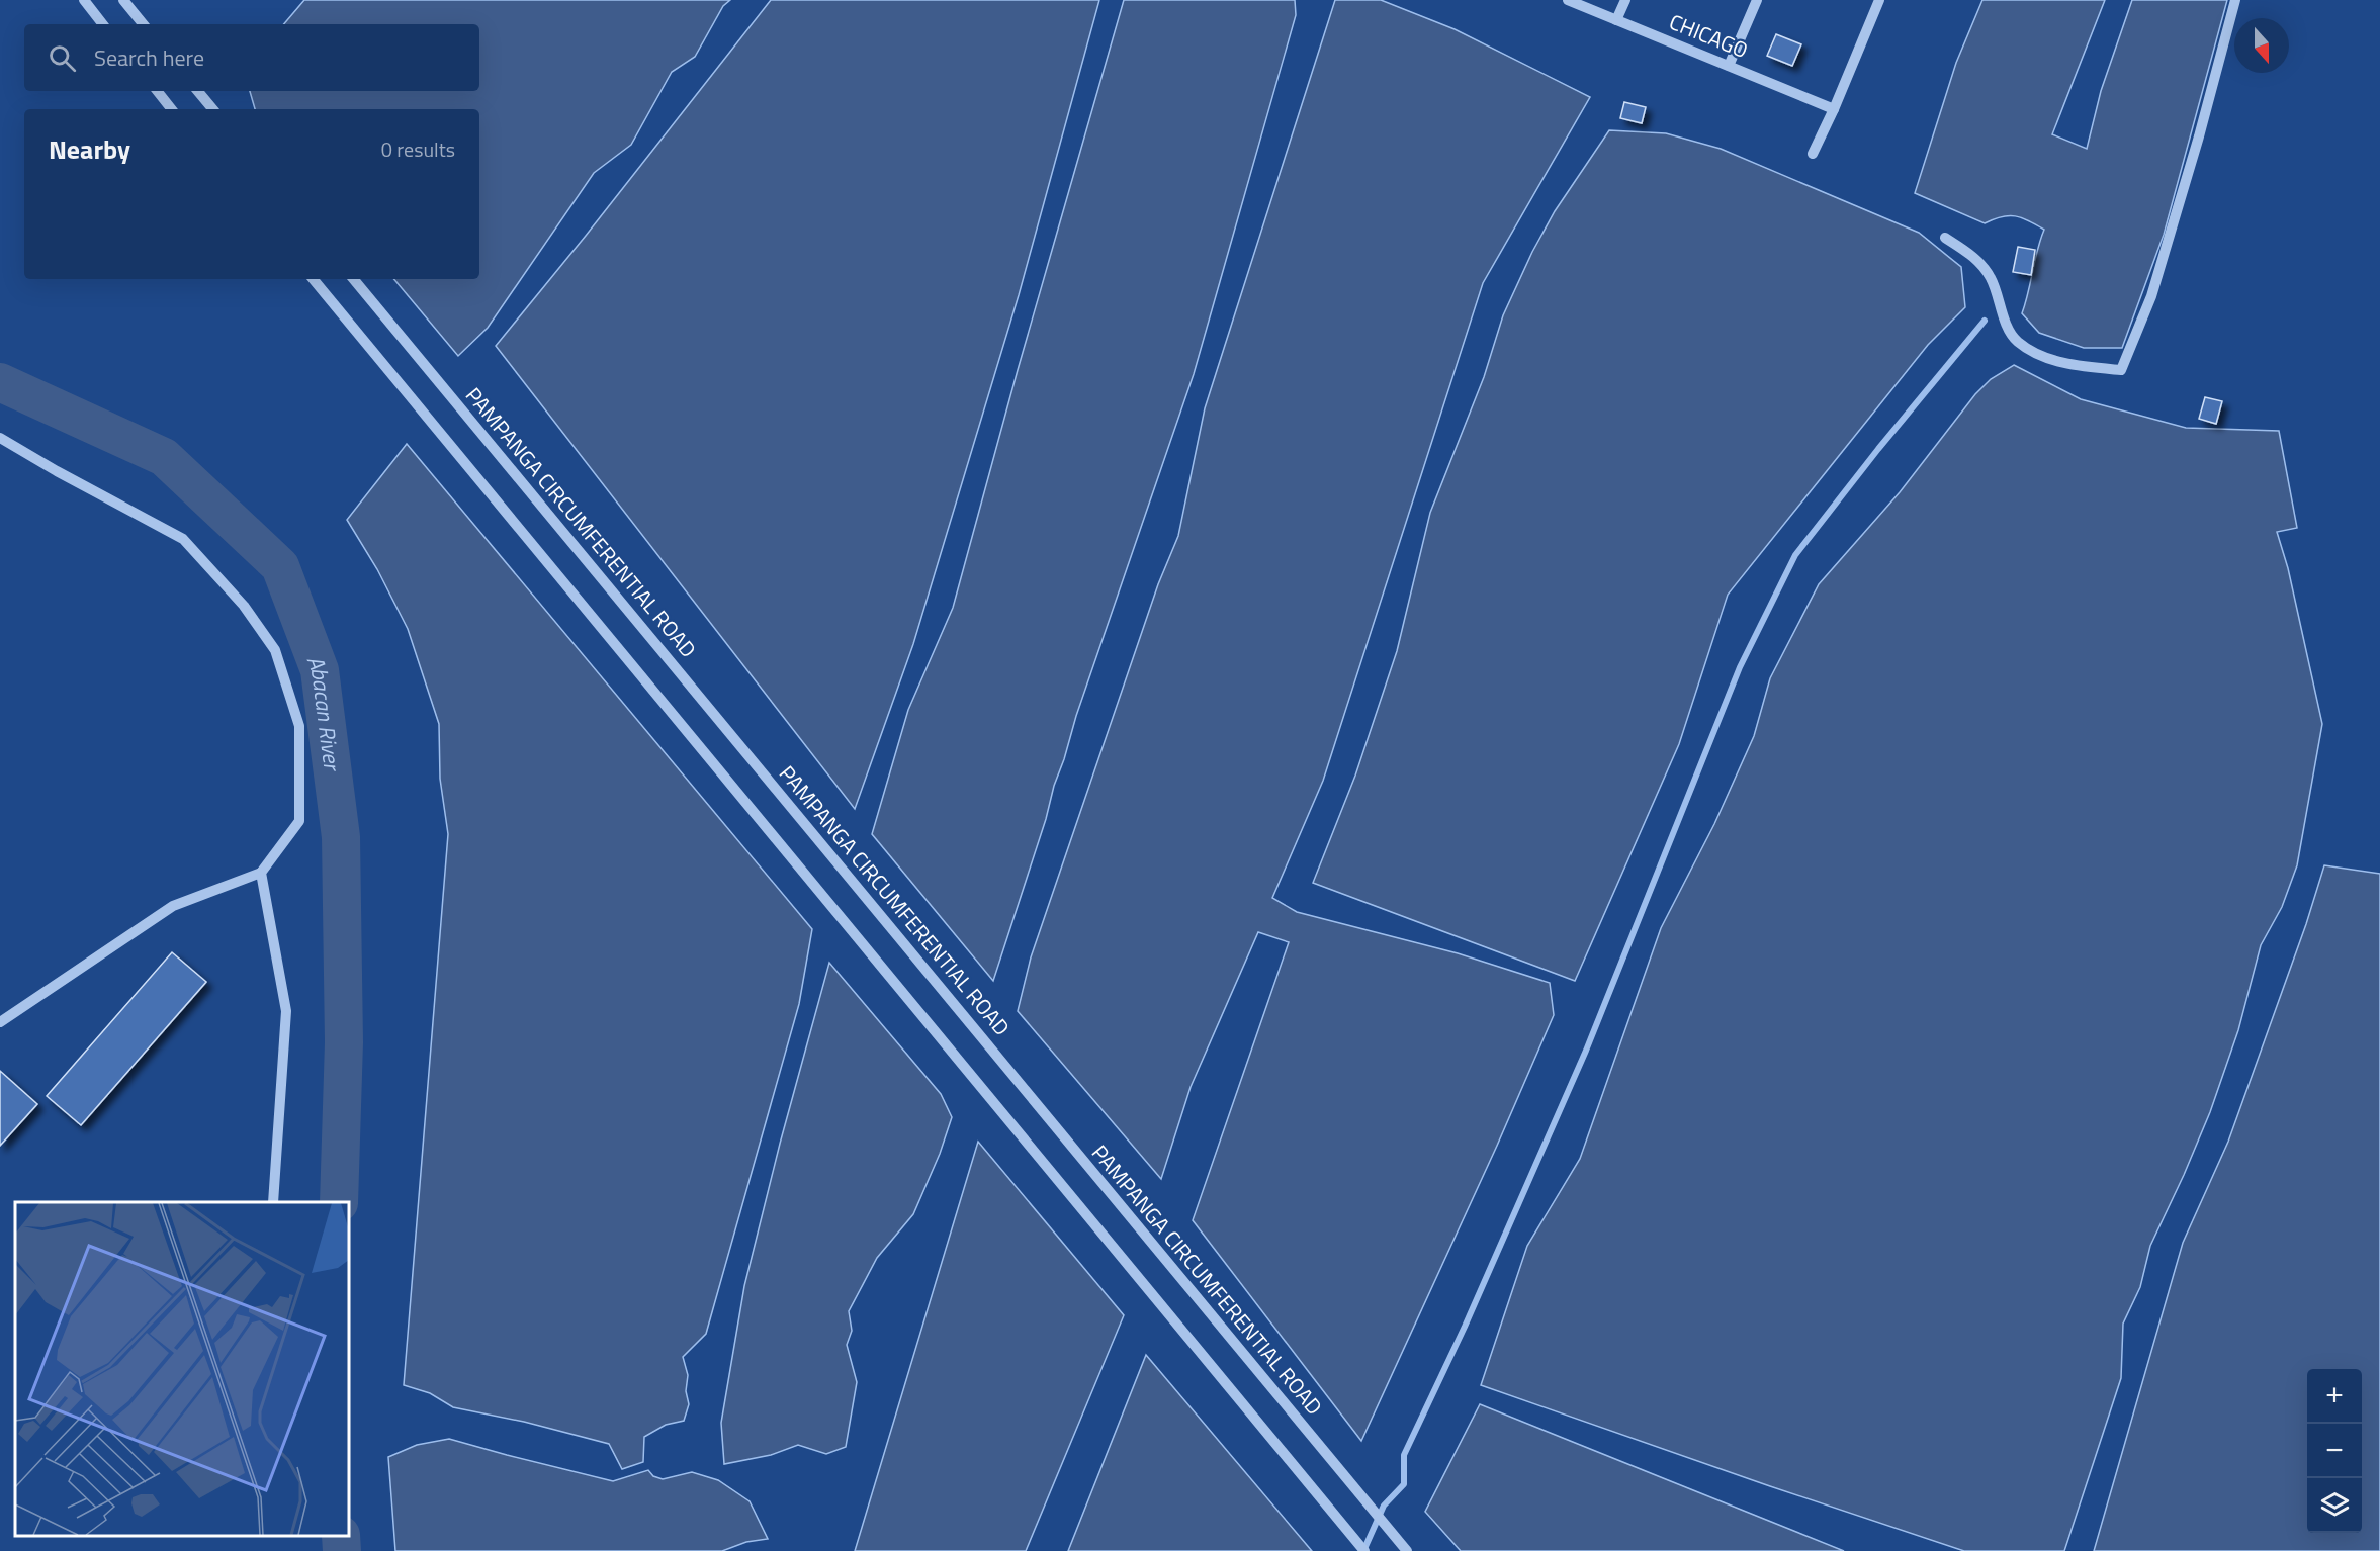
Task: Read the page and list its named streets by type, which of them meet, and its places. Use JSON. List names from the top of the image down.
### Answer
{
  "streets": {
    "street": ["CHICAGO", "PAMPANGA CIRCUMFERENTIAL ROAD"]
  },
  "water": ["Abacan River"],
  "north": "bottom",
  "page": {
    "search": "Search here",
    "heading": ["Nearby", "0 results"],
    "map_buttons": ["+", "−"]
  }
}
